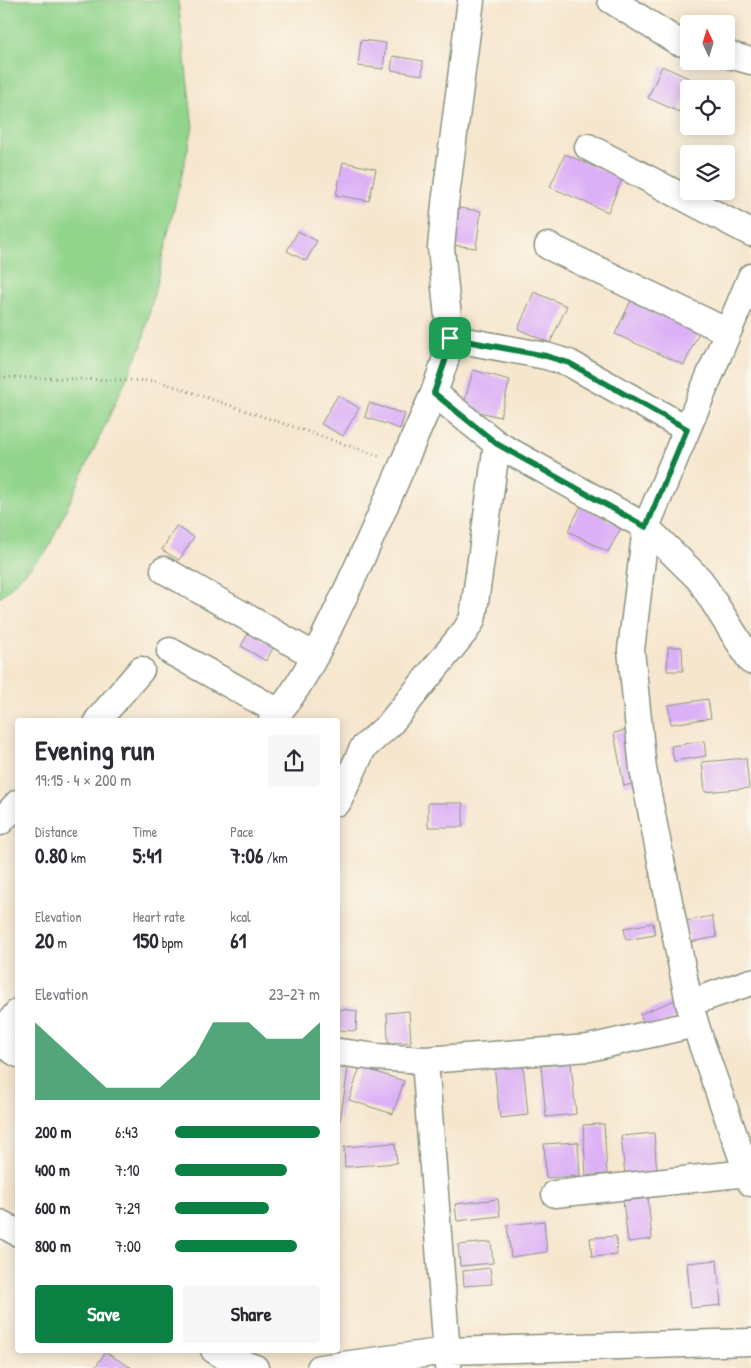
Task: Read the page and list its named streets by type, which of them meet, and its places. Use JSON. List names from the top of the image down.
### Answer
{
  "north": "top",
  "page": {
    "heading": ["Evening run", "19:15 · 4 × 200 m"],
    "stats": [
      ["Distance", "0.80 km"],
      ["Time", "5:41"],
      ["Pace", "7:06 /km"],
      ["Elevation", "20 m"],
      ["Heart rate", "150 bpm"],
      ["kcal", "61"]
    ],
    "chart": ["Elevation", "23–27 m"],
    "list": [
      {
        "name": "200 m",
        "note": "6:43"
      },
      {
        "name": "400 m",
        "note": "7:10"
      },
      {
        "name": "600 m",
        "note": "7:29"
      },
      {
        "name": "800 m",
        "note": "7:00"
      }
    ],
    "buttons": ["Save", "Share"]
  }
}
